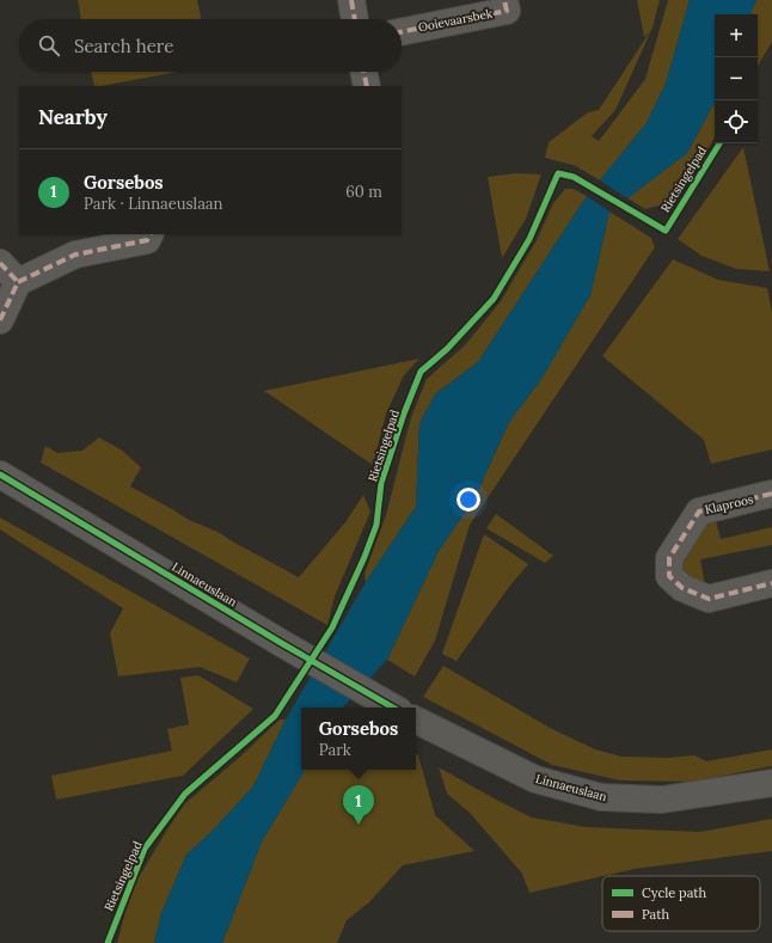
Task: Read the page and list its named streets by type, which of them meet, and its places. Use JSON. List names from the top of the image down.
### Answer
{
  "streets": {
    "street": ["Ooievaarsbek", "Klaproos", "Linnaeuslaan"],
    "cycle path": ["Rietsingelpad"]
  },
  "legend": ["Cycle path", "Path"],
  "page": {
    "map_buttons": ["+", "−"],
    "search": "Search here",
    "heading": "Nearby",
    "list": [
      {
        "mark": "1",
        "name": "Gorsebos",
        "note": "Park · Linnaeuslaan",
        "value": "60 m"
      }
    ],
    "popup": ["Gorsebos", "Park"],
    "pins": "1"
  }
}
